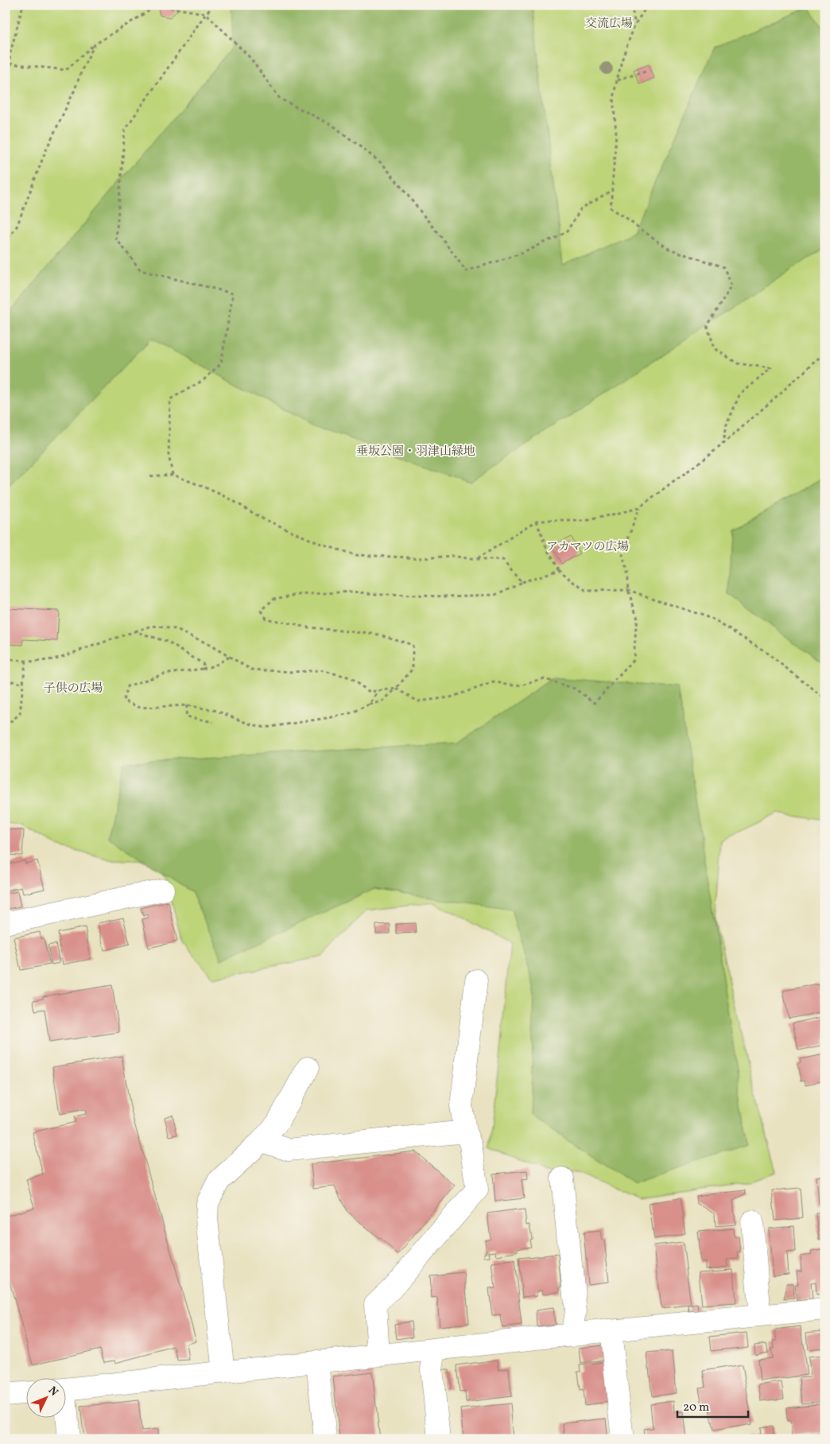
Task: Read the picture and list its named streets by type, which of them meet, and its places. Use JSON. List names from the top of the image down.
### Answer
{
  "parks": [
    "交流広場",
    "垂坂公園・羽津山緑地",
    "アカマツの広場",
    "子供の広場"
  ],
  "scale_bar": "20 m",
  "north": "top right"
}
